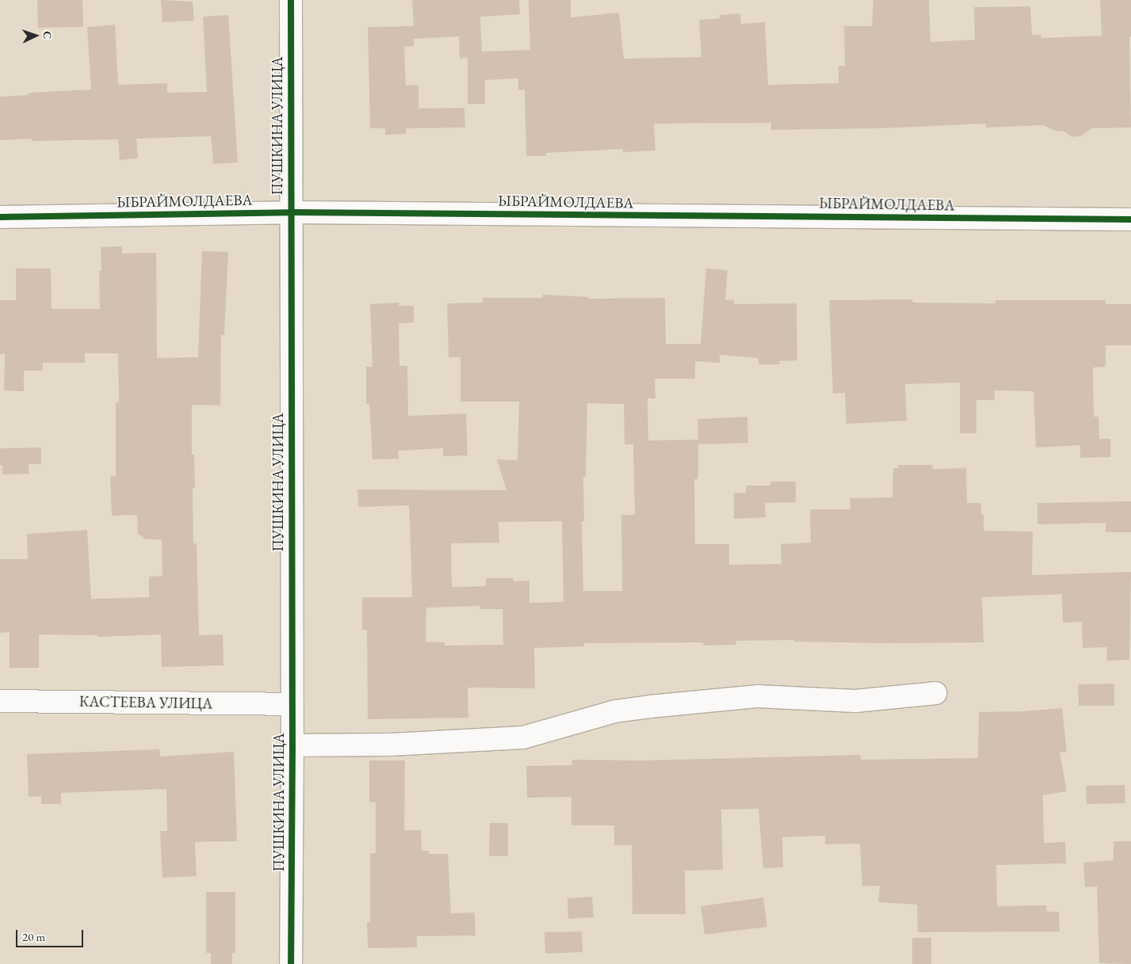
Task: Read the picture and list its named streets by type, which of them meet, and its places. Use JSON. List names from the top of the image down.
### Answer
{
  "streets": {
    "street": ["ПУШКИНА УЛИЦА", "ЫБРАЙМОЛДАЕВА", "КАСТЕЕВА УЛИЦА"]
  },
  "crossings": [
    ["ПУШКИНА УЛИЦА", "ЫБРАЙМОЛДАЕВА"],
    ["ПУШКИНА УЛИЦА", "КАСТЕЕВА УЛИЦА"]
  ],
  "scale_bar": "20 m",
  "north": "right"
}
